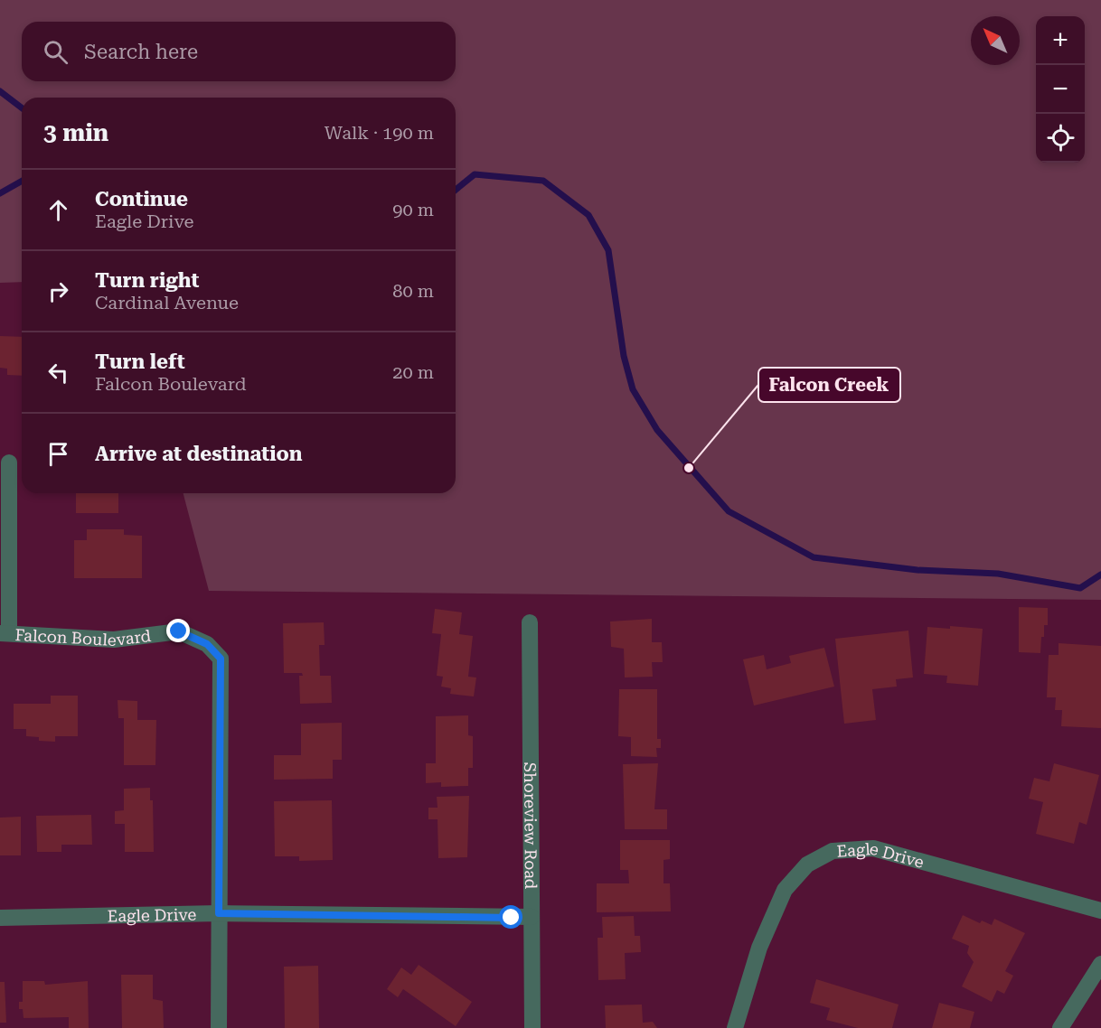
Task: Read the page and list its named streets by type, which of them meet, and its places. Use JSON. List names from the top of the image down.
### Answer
{
  "streets": {
    "street": ["Falcon Boulevard", "Shoreview Road", "Eagle Drive"]
  },
  "crossings": [
    ["Falcon Boulevard", "Eagle Drive"],
    ["Shoreview Road", "Eagle Drive"]
  ],
  "places": ["Falcon Creek"],
  "north": "top left",
  "page": {
    "map_buttons": ["+", "−"],
    "search": "Search here",
    "heading": ["3 min", "Walk · 190 m"],
    "list": [
      ["Continue", "Eagle Drive", "90 m"],
      ["Turn right", "Cardinal Avenue", "80 m"],
      ["Turn left", "Falcon Boulevard", "20 m"],
      "Arrive at destination"
    ]
  }
}
